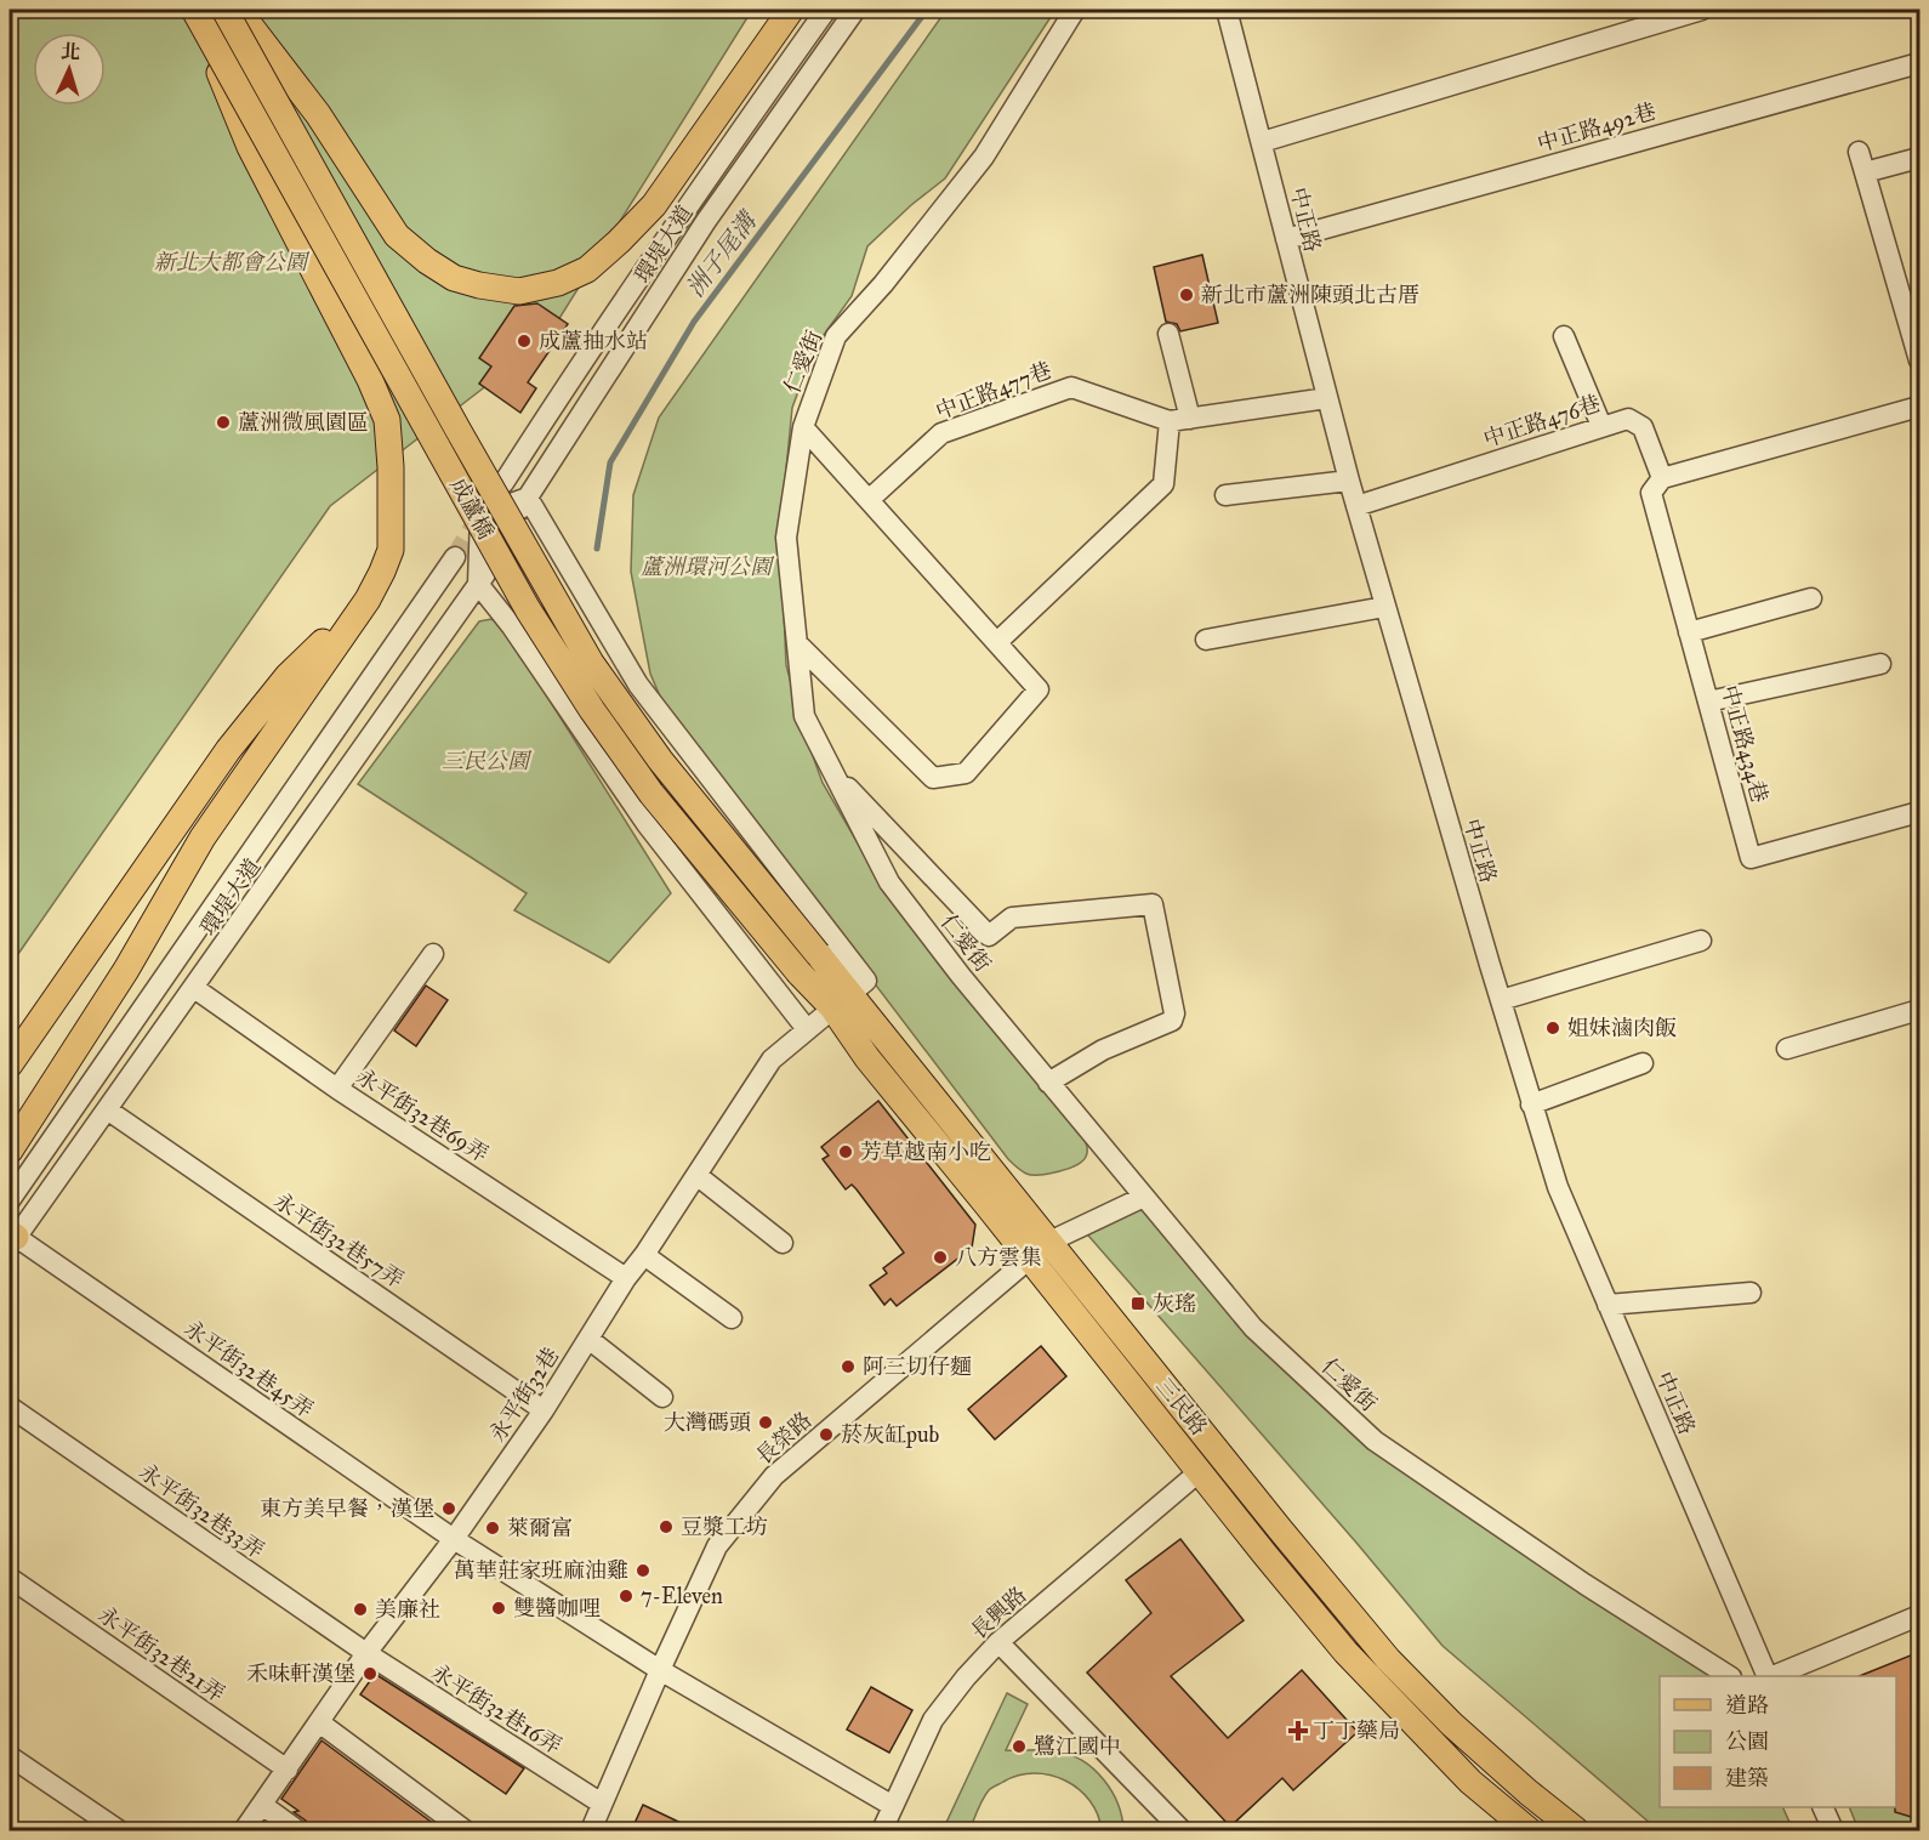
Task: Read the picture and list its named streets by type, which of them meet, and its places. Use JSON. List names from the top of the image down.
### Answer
{
  "streets": {
    "main road": ["成蘆橋", "三民路"],
    "street": [
      "中正路492巷",
      "中正路",
      "環堤大道",
      "仁愛街",
      "中正路477巷",
      "中正路476巷",
      "中正路434巷",
      "永平街32巷69弄",
      "永平街32巷57弄",
      "永平街32巷45弄",
      "永平街32巷",
      "長榮路",
      "永平街32巷33弄",
      "長興路",
      "永平街32巷21弄",
      "永平街32巷16弄"
    ]
  },
  "crossings": [
    ["中正路492巷", "中正路"],
    ["中正路", "中正路477巷"],
    ["中正路", "中正路476巷"],
    ["環堤大道", "永平街32巷69弄"],
    ["環堤大道", "永平街32巷57弄"],
    ["環堤大道", "永平街32巷45弄"],
    ["仁愛街", "長榮路"],
    ["中正路476巷", "中正路434巷"],
    ["成蘆橋", "三民路"],
    ["永平街32巷69弄", "永平街32巷"],
    ["永平街32巷57弄", "永平街32巷"],
    ["永平街32巷45弄", "永平街32巷"],
    ["永平街32巷45弄", "長榮路"],
    ["永平街32巷45弄", "長興路"],
    ["永平街32巷", "三民路"],
    ["永平街32巷", "永平街32巷33弄"],
    ["永平街32巷", "永平街32巷21弄"],
    ["永平街32巷", "永平街32巷16弄"],
    ["三民路", "長榮路"],
    ["三民路", "長興路"],
    ["長榮路", "永平街32巷16弄"],
    ["永平街32巷33弄", "永平街32巷16弄"]
  ],
  "water": ["洲子尾溝"],
  "parks": ["新北大都會公園", "蘆洲環河公園", "三民公園"],
  "places": {
    "other": [
      "新北市蘆洲陳頭北古厝",
      "成蘆抽水站",
      "蘆洲微風園區",
      "姐妹滷肉飯",
      "芳草越南小吃",
      "八方雲集",
      "阿三切仔麵",
      "大灣碼頭",
      "菸灰缸pub",
      "東方美早餐，漢堡",
      "豆漿工坊",
      "萊爾富",
      "萬華莊家班麻油雞",
      "7-Eleven",
      "雙醬咖哩",
      "美廉社",
      "禾味軒漢堡",
      "鷺江國中"
    ],
    "transit": ["灰瑤"],
    "health": ["丁丁藥局"]
  },
  "legend": ["道路", "公園", "建築"],
  "north": "top"
}
